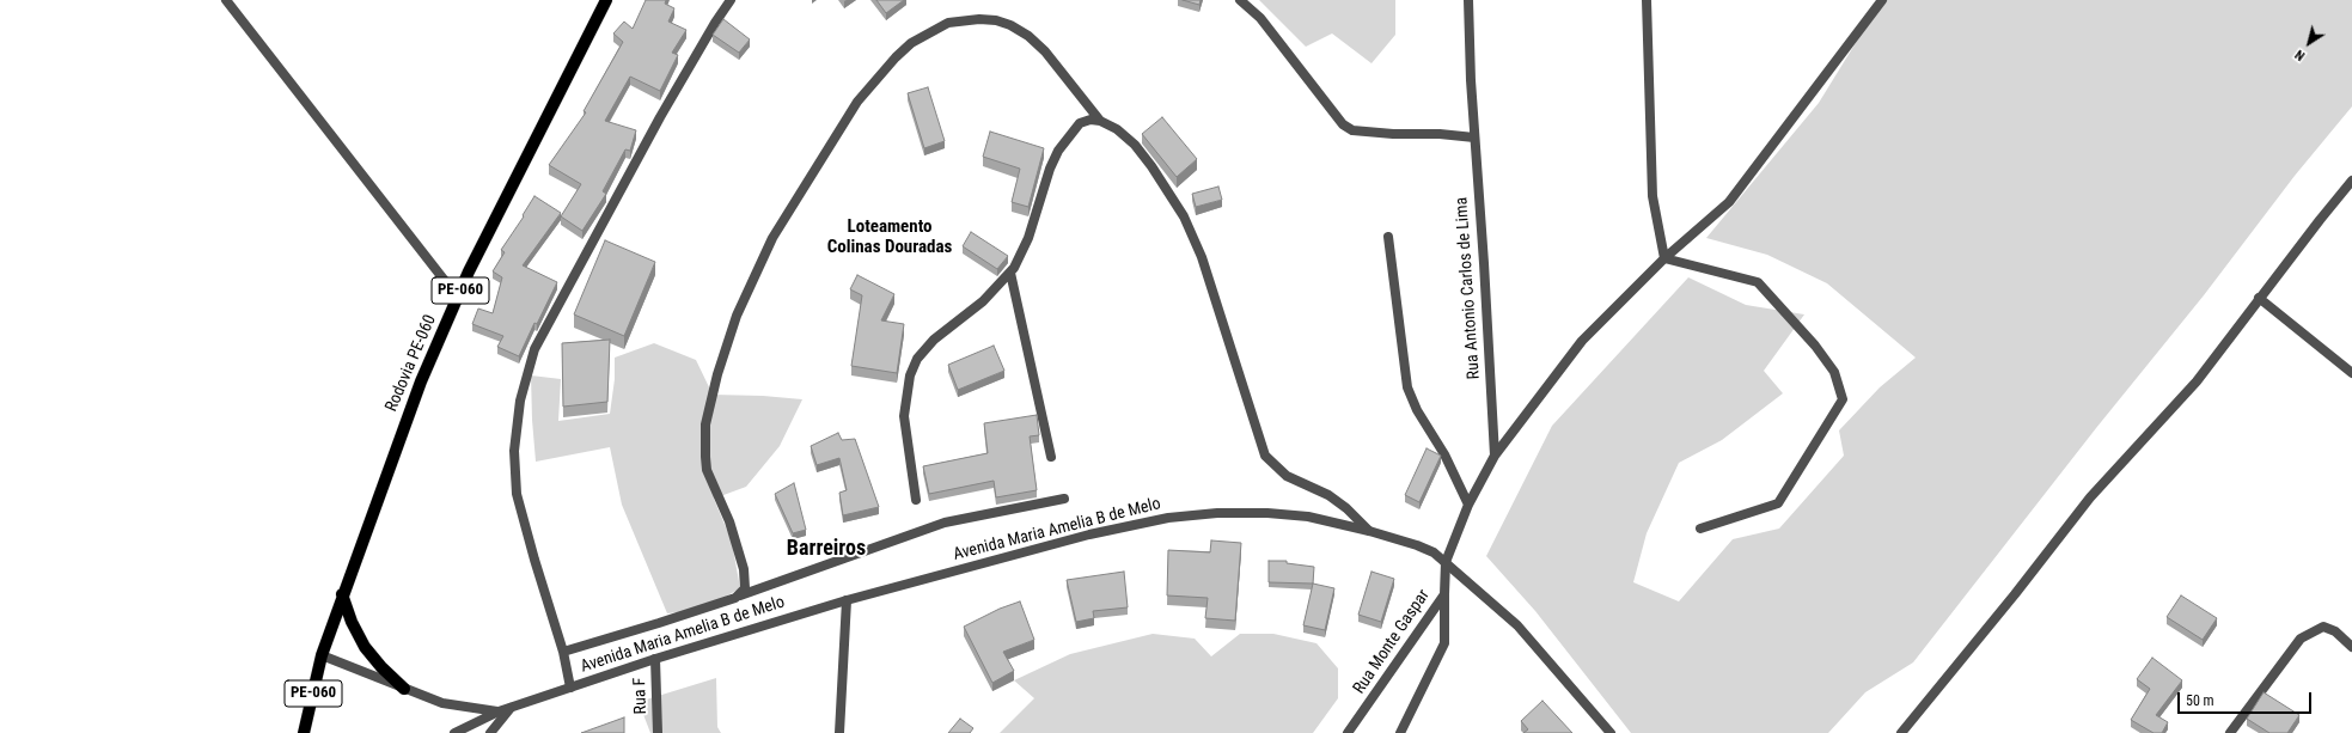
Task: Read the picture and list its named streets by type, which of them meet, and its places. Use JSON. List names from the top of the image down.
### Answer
{
  "streets": {
    "main road": ["PE-060", "Rodovia PE-060"],
    "street": [
      "Rua Antonio Carlos de Lima",
      "Avenida Maria Amelia B de Melo",
      "Rua Monte Gaspar",
      "Rua F"
    ]
  },
  "crossings": [
    ["PE-060", "Rodovia PE-060"],
    ["Avenida Maria Amelia B de Melo", "Rua Monte Gaspar"],
    ["Avenida Maria Amelia B de Melo", "Rua F"]
  ],
  "districts": ["Loteamento Colinas Douradas", "Barreiros"],
  "scale_bar": "50 m",
  "north": "bottom left"
}
